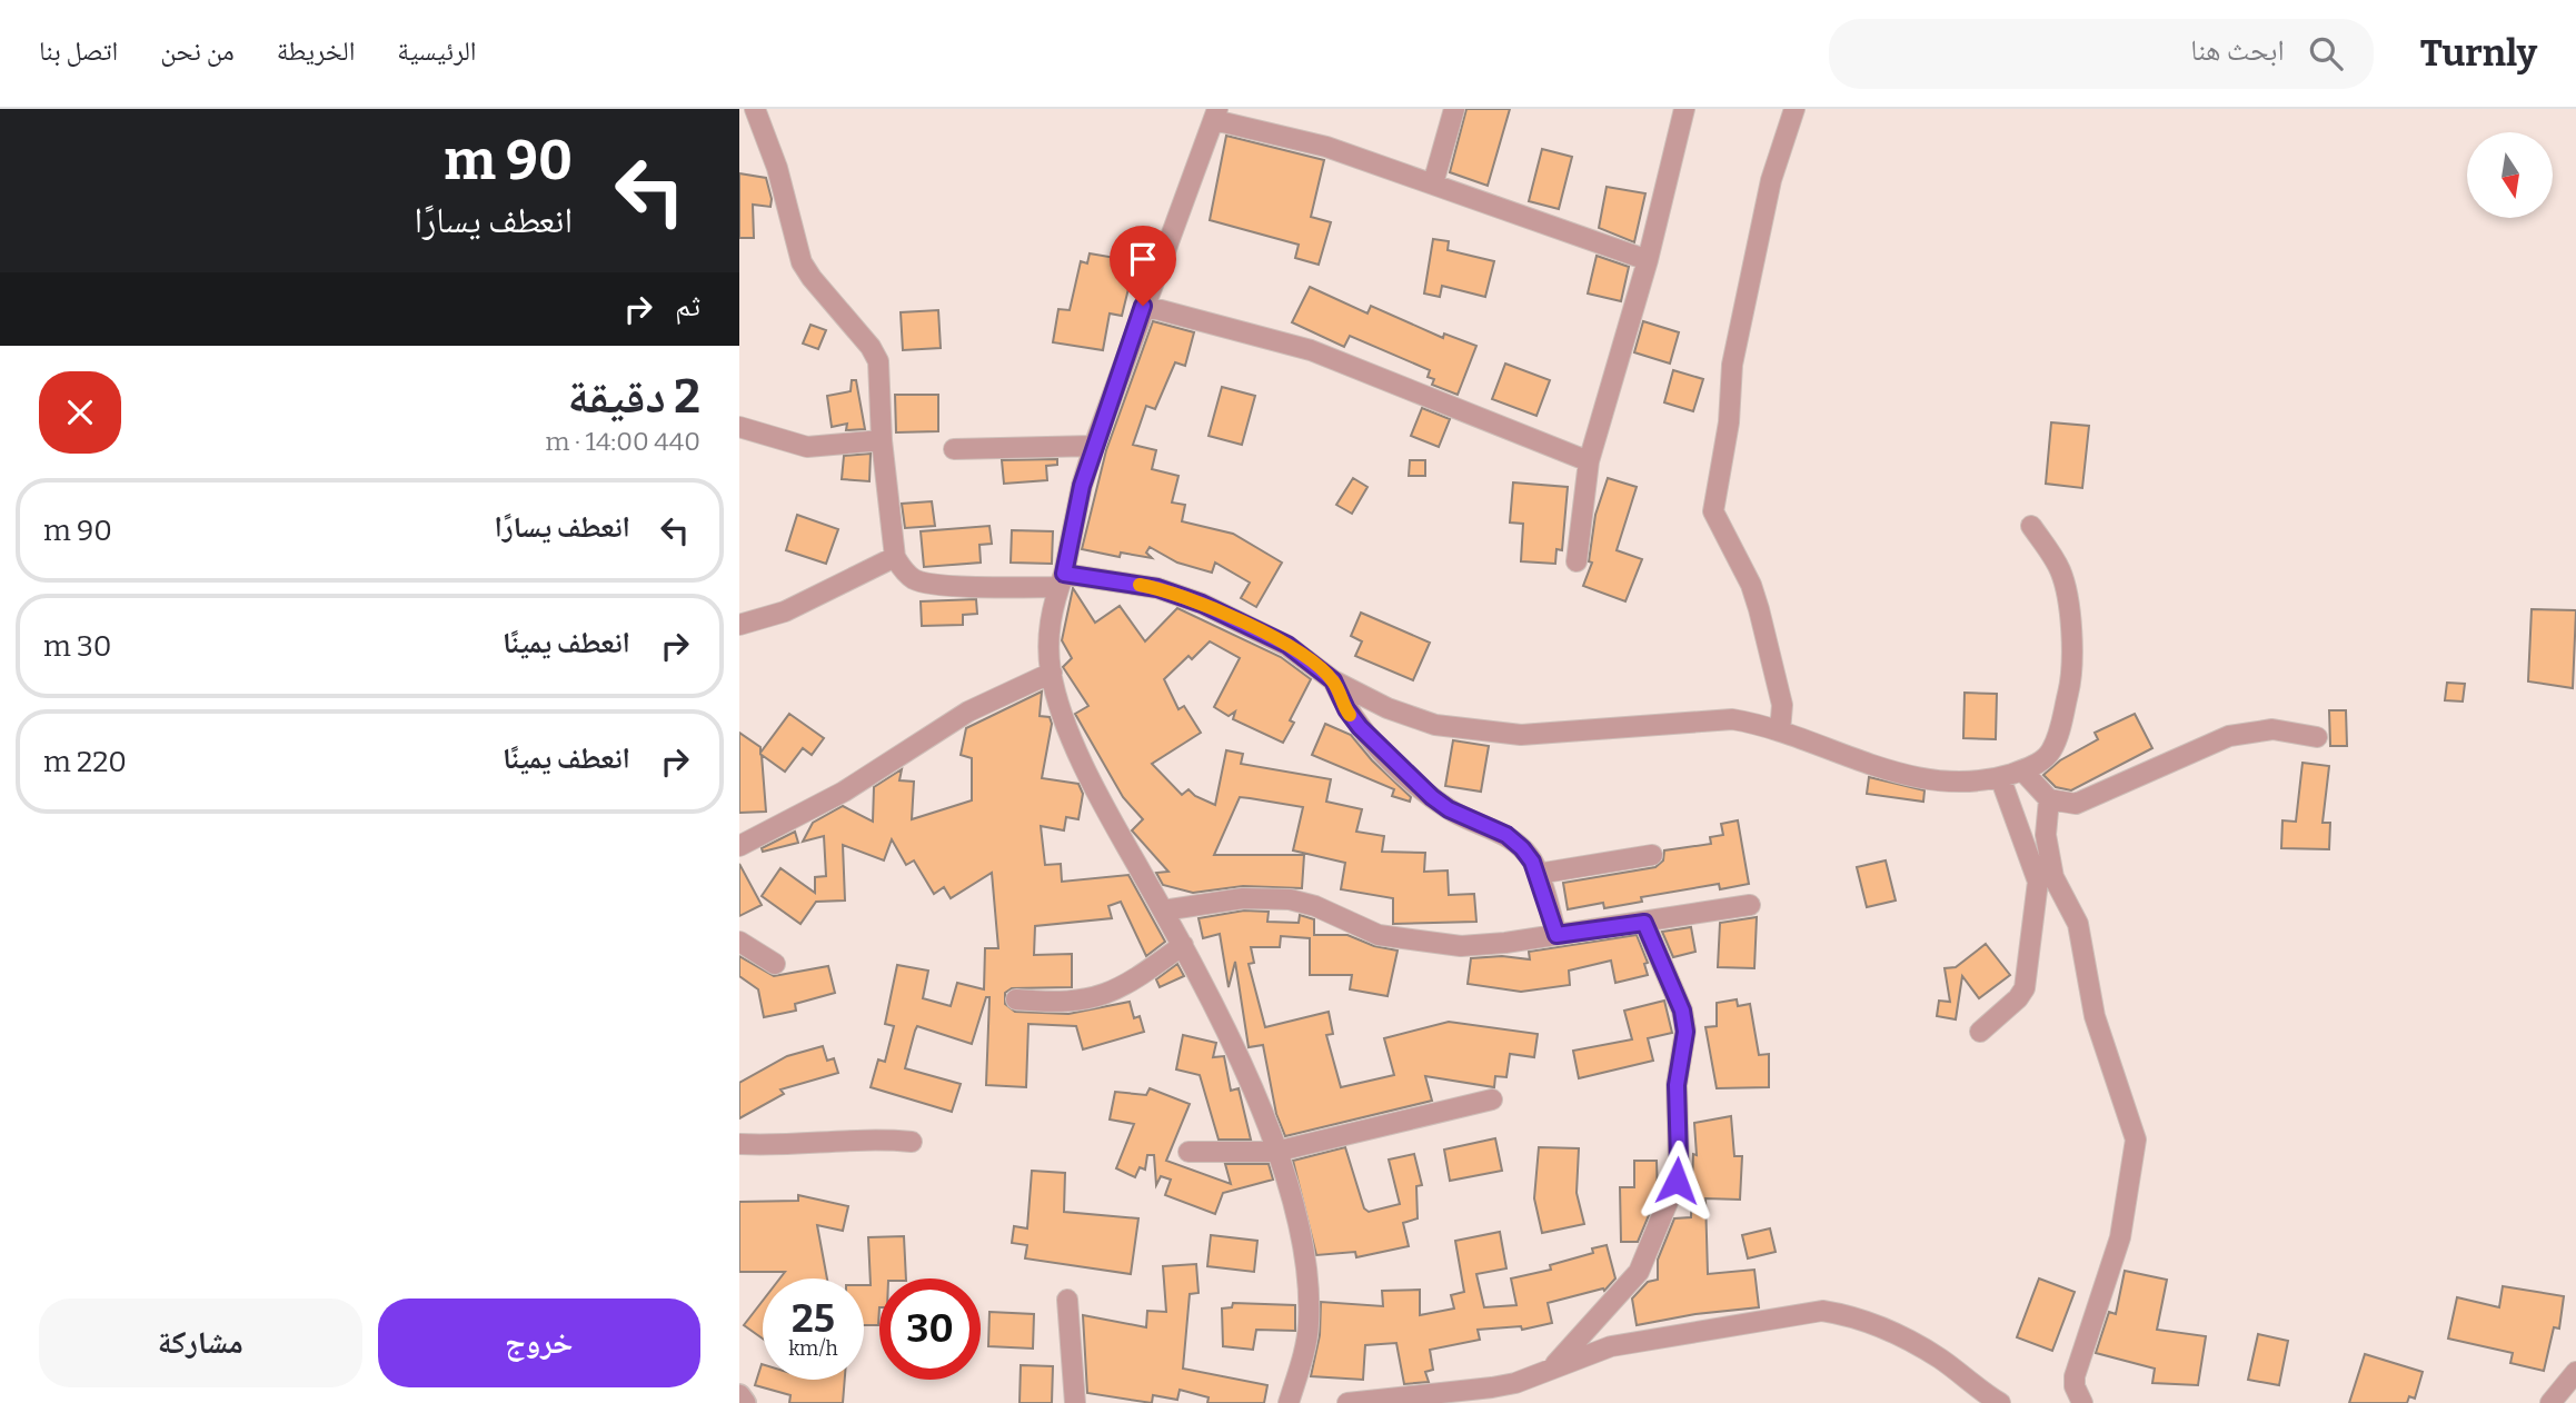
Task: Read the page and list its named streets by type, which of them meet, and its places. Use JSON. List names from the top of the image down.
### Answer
{
  "north": "bottom",
  "page": {
    "header": "Turnly",
    "search": "ابحث هنا",
    "nav": [
      "الرئيسية",
      "الخريطة",
      "من نحن",
      "اتصل بنا"
    ],
    "turn": ["90 m", "انعطف يسارًا"],
    "then": "ثم",
    "heading": ["2 دقيقة", "440 m · 14:00"],
    "list": [
      {
        "name": "انعطف يسارًا",
        "value": "90 m"
      },
      {
        "name": "انعطف يمينًا",
        "value": "30 m"
      },
      {
        "name": "انعطف يمينًا",
        "value": "220 m"
      }
    ],
    "speed": "25 km/h",
    "limit": "30",
    "buttons": ["خروج", "مشاركة"]
  }
}
